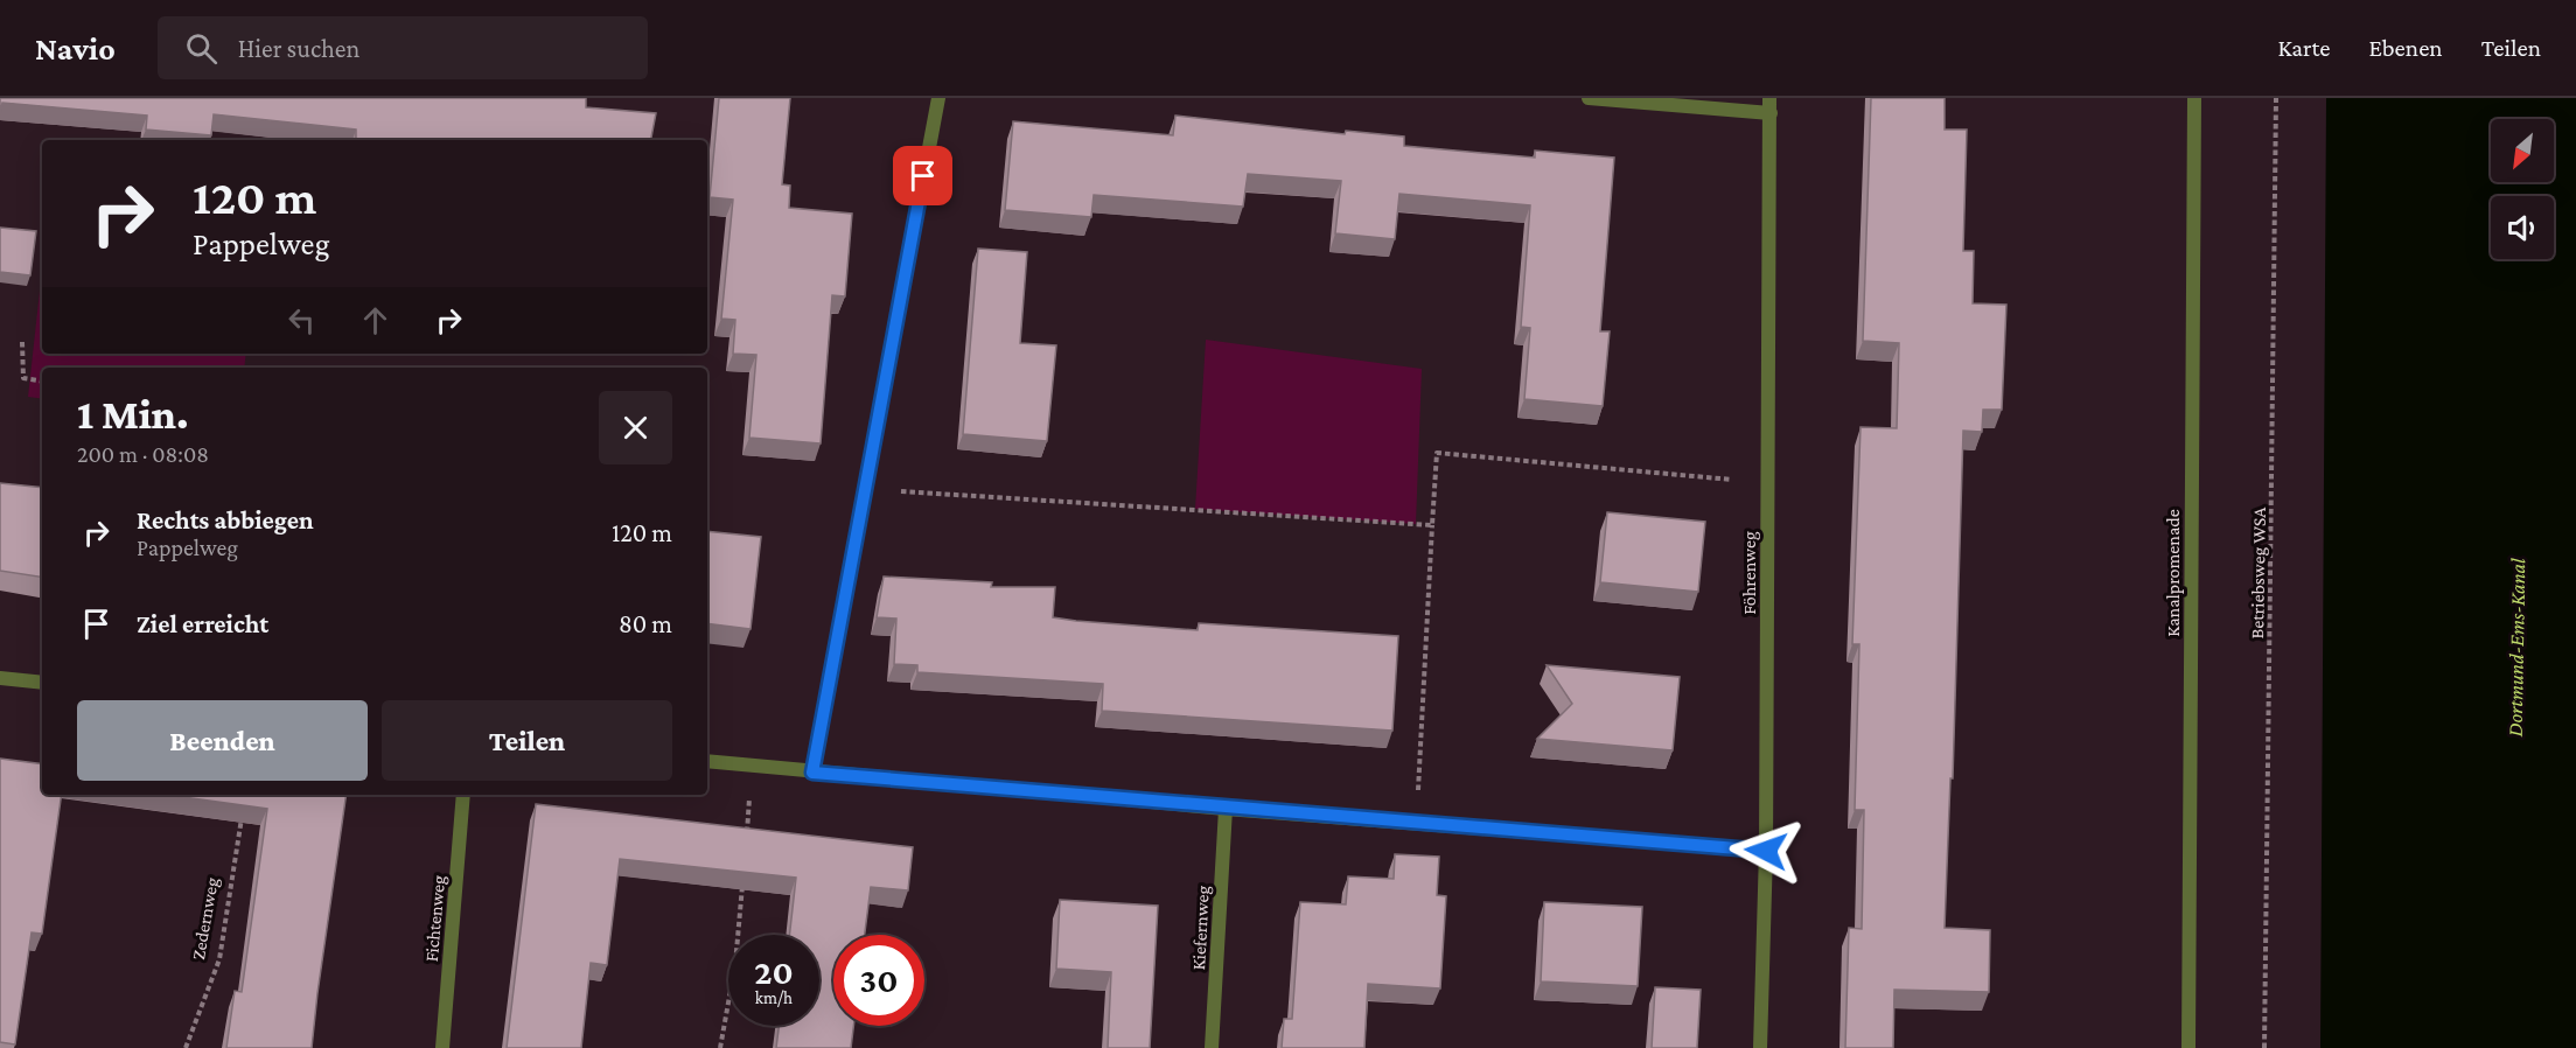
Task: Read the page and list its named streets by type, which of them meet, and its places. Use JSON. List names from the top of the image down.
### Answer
{
  "streets": {
    "street": [
      "Föhrenweg",
      "Kanalpromenade",
      "Fichtenweg",
      "Kiefernweg"
    ],
    "path": ["Betriebsweg WSA", "Zedernweg"]
  },
  "water": ["Dortmund-Ems-Kanal"],
  "north": "bottom left",
  "page": {
    "header": "Navio",
    "search": "Hier suchen",
    "nav": ["Karte", "Ebenen", "Teilen"],
    "turn": ["120 m", "Pappelweg"],
    "heading": ["1 Min.", "200 m · 08:08"],
    "list": [
      {
        "name": "Rechts abbiegen",
        "note": "Pappelweg",
        "value": "120 m"
      },
      {
        "name": "Ziel erreicht",
        "value": "80 m"
      }
    ],
    "buttons": ["Beenden", "Teilen"],
    "speed": "20 km/h",
    "limit": "30"
  }
}
